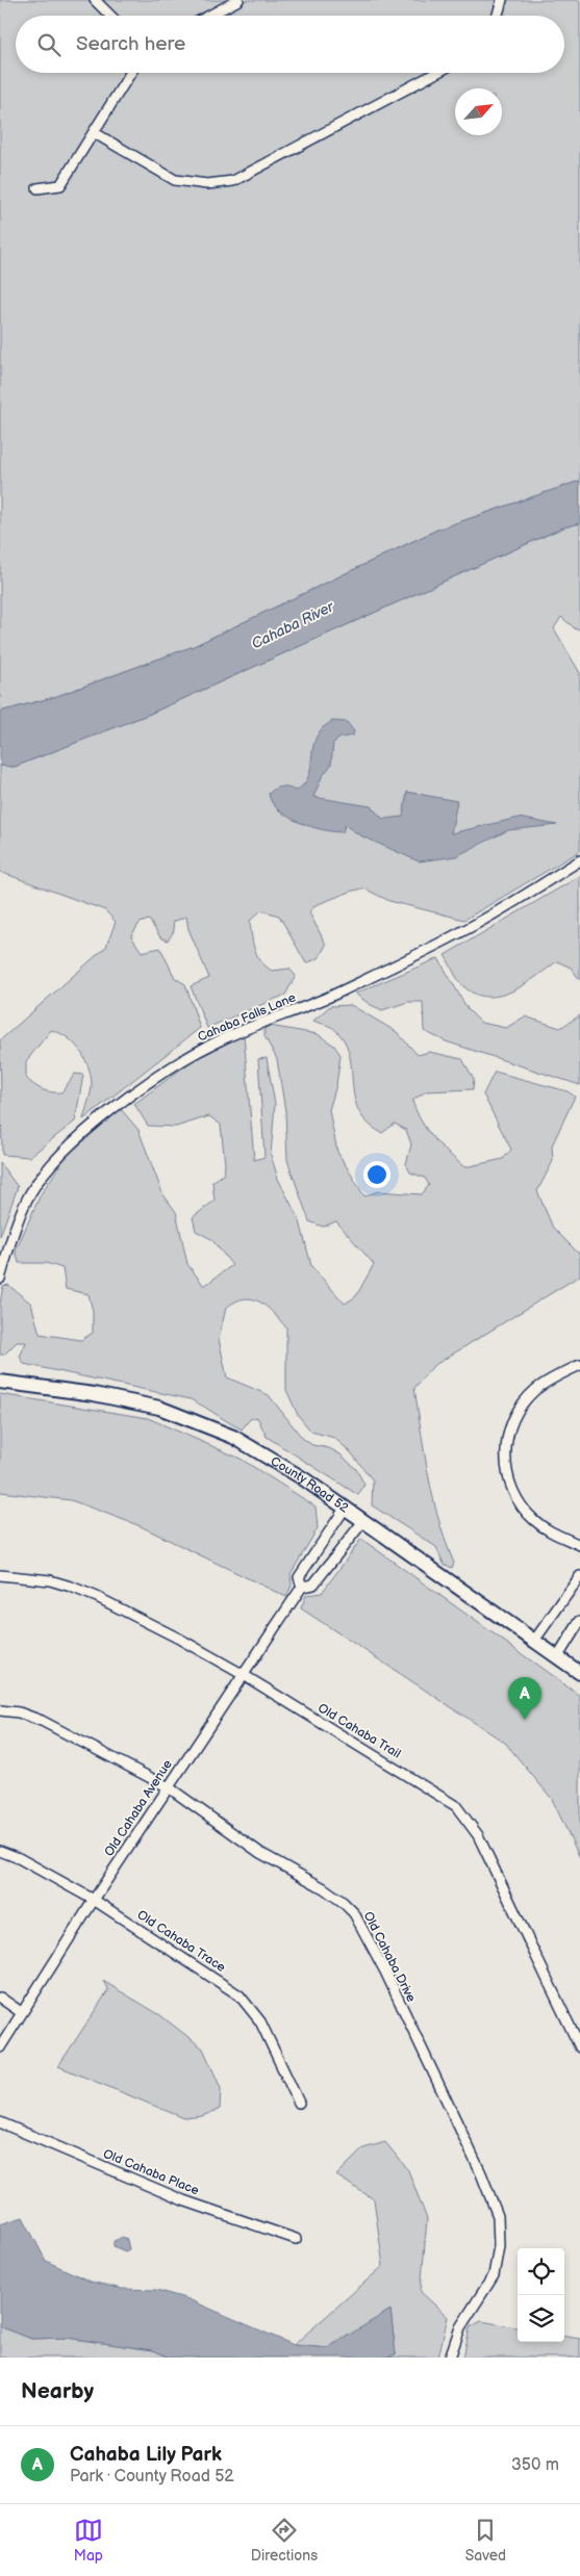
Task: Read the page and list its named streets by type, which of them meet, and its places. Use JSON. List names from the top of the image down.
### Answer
{
  "streets": {
    "main road": ["County Road 52"],
    "street": [
      "Cahaba Falls Lane",
      "Old Cahaba Trail",
      "Old Cahaba Avenue",
      "Old Cahaba Trace",
      "Old Cahaba Drive",
      "Old Cahaba Place"
    ]
  },
  "crossings": [
    ["County Road 52", "Old Cahaba Avenue"],
    ["Old Cahaba Trail", "Old Cahaba Avenue"],
    ["Old Cahaba Avenue", "Old Cahaba Trace"],
    ["Old Cahaba Avenue", "Old Cahaba Drive"]
  ],
  "water": ["Cahaba River"],
  "north": "top right",
  "page": {
    "search": "Search here",
    "pins": "A",
    "heading": "Nearby",
    "list": [
      {
        "mark": "A",
        "name": "Cahaba Lily Park",
        "note": "Park · County Road 52",
        "value": "350 m"
      }
    ],
    "nav": ["Map", "Directions", "Saved"]
  }
}
